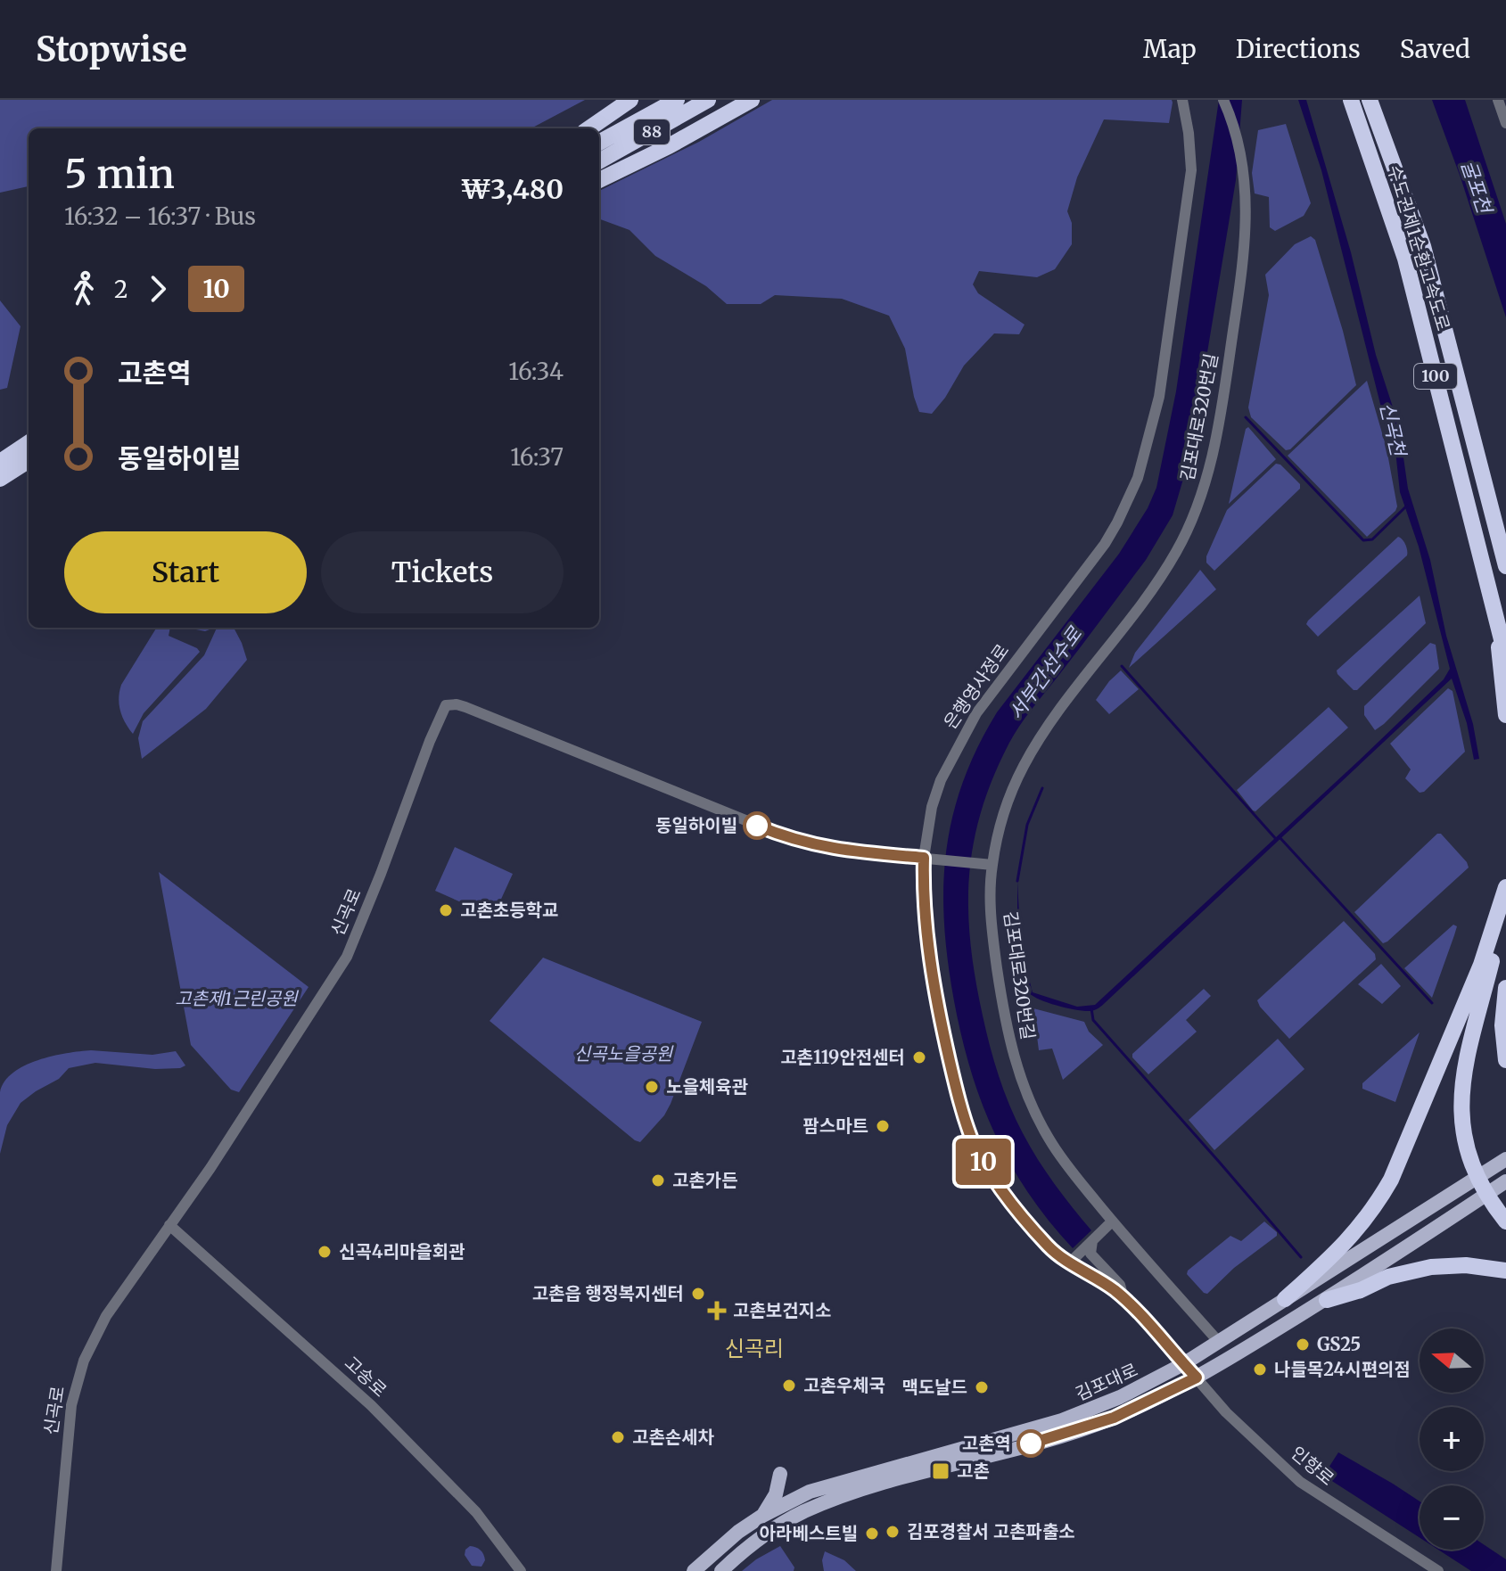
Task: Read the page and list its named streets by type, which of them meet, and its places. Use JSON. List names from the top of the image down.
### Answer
{
  "streets": {
    "highway": ["88", "수도권제1순환고속도로", "100"],
    "main road": ["김포대로"],
    "street": [
      "김포대로320번길",
      "은행영사정로",
      "신곡로",
      "고송로",
      "인향로"
    ]
  },
  "crossings": [
    ["김포대로320번길", "김포대로"],
    ["은행영사정로", "신곡로"],
    ["은행영사정로", "김포대로"],
    ["은행영사정로", "인향로"],
    ["신곡로", "고송로"],
    ["김포대로", "인향로"]
  ],
  "districts": ["신곡리"],
  "water": ["굴포천", "신곡천", "서부간선수로"],
  "parks": ["고촌제1근린공원", "신곡노을공원"],
  "places": {
    "other": [
      "동일하이빌",
      "고촌초등학교",
      "고촌119안전센터",
      "노을체육관",
      "팜스마트",
      "고촌가든",
      "신곡4리마을회관",
      "고촌읍 행정복지센터",
      "GS25",
      "나들목24시편의점",
      "고촌우체국",
      "맥도날드",
      "고촌손세차",
      "고촌역",
      "김포경찰서 고촌파출소",
      "아라베스트빌"
    ],
    "health": ["고촌보건지소"],
    "transit": ["고촌"]
  },
  "lines": ["bus line 10"],
  "north": "left",
  "page": {
    "header": "Stopwise",
    "nav": ["Map", "Directions", "Saved"],
    "on_map": "10",
    "heading": ["5 min", "16:32 – 16:37 · Bus", "₩3,480"],
    "legs": ["2", "10"],
    "list": [
      {
        "name": "고촌역",
        "value": "16:34"
      },
      {
        "name": "동일하이빌",
        "value": "16:37"
      }
    ],
    "buttons": ["Start", "Tickets"],
    "map_buttons": ["+", "−"]
  }
}
